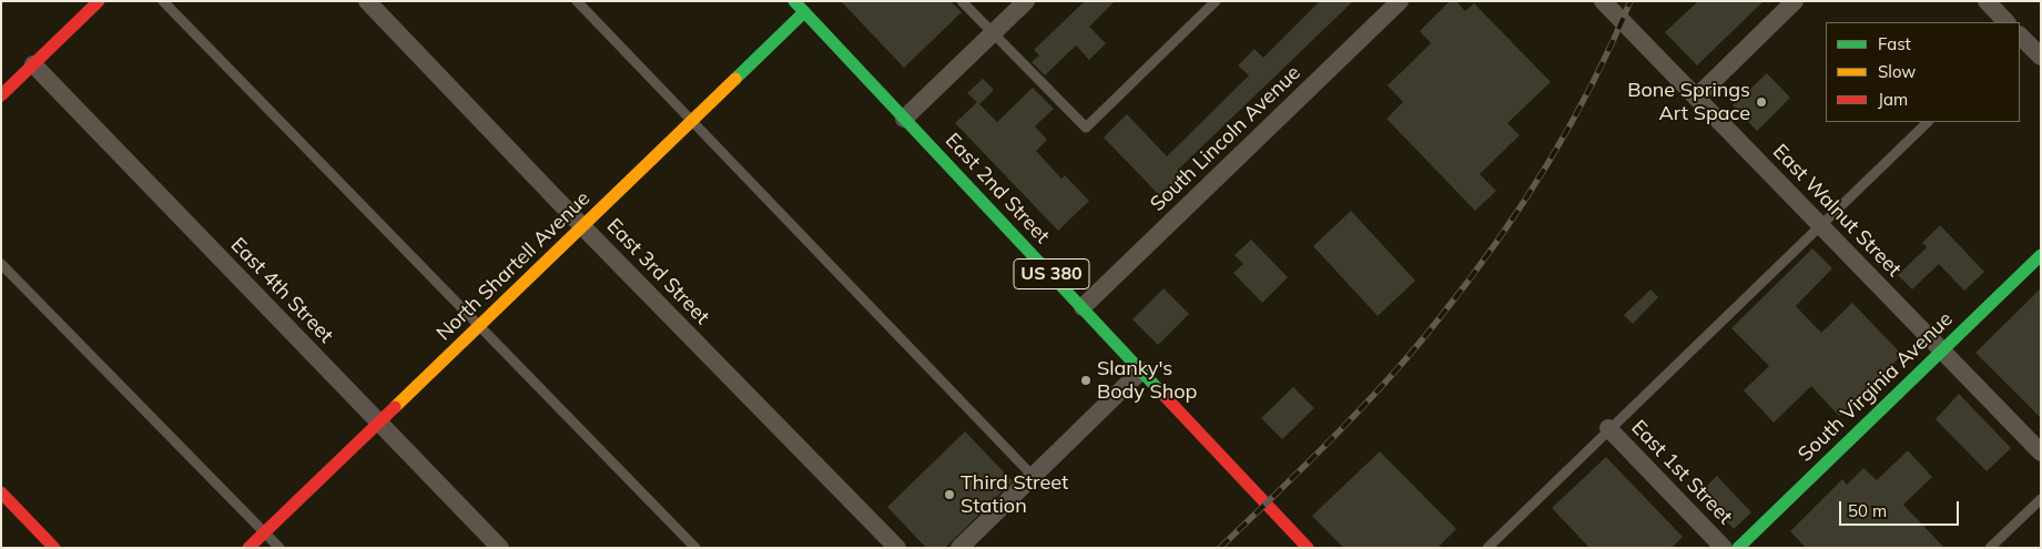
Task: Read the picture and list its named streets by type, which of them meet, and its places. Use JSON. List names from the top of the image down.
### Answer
{
  "streets": {
    "street": [
      "South Lincoln Avenue",
      "East 2nd Street",
      "East Walnut Street",
      "North Shartell Avenue",
      "East 3rd Street",
      "US 380",
      "East 4th Street",
      "South Virginia Avenue",
      "East 1st Street"
    ]
  },
  "crossings": [
    ["South Lincoln Avenue", "East 2nd Street"],
    ["East 2nd Street", "North Shartell Avenue"],
    ["East Walnut Street", "South Virginia Avenue"],
    ["North Shartell Avenue", "East 3rd Street"],
    ["North Shartell Avenue", "East 4th Street"]
  ],
  "places": ["Bone Springs Art Space", "Slanky's Body Shop", "Third Street Station"],
  "legend": ["Fast", "Slow", "Jam"],
  "scale_bar": "50 m"
}
